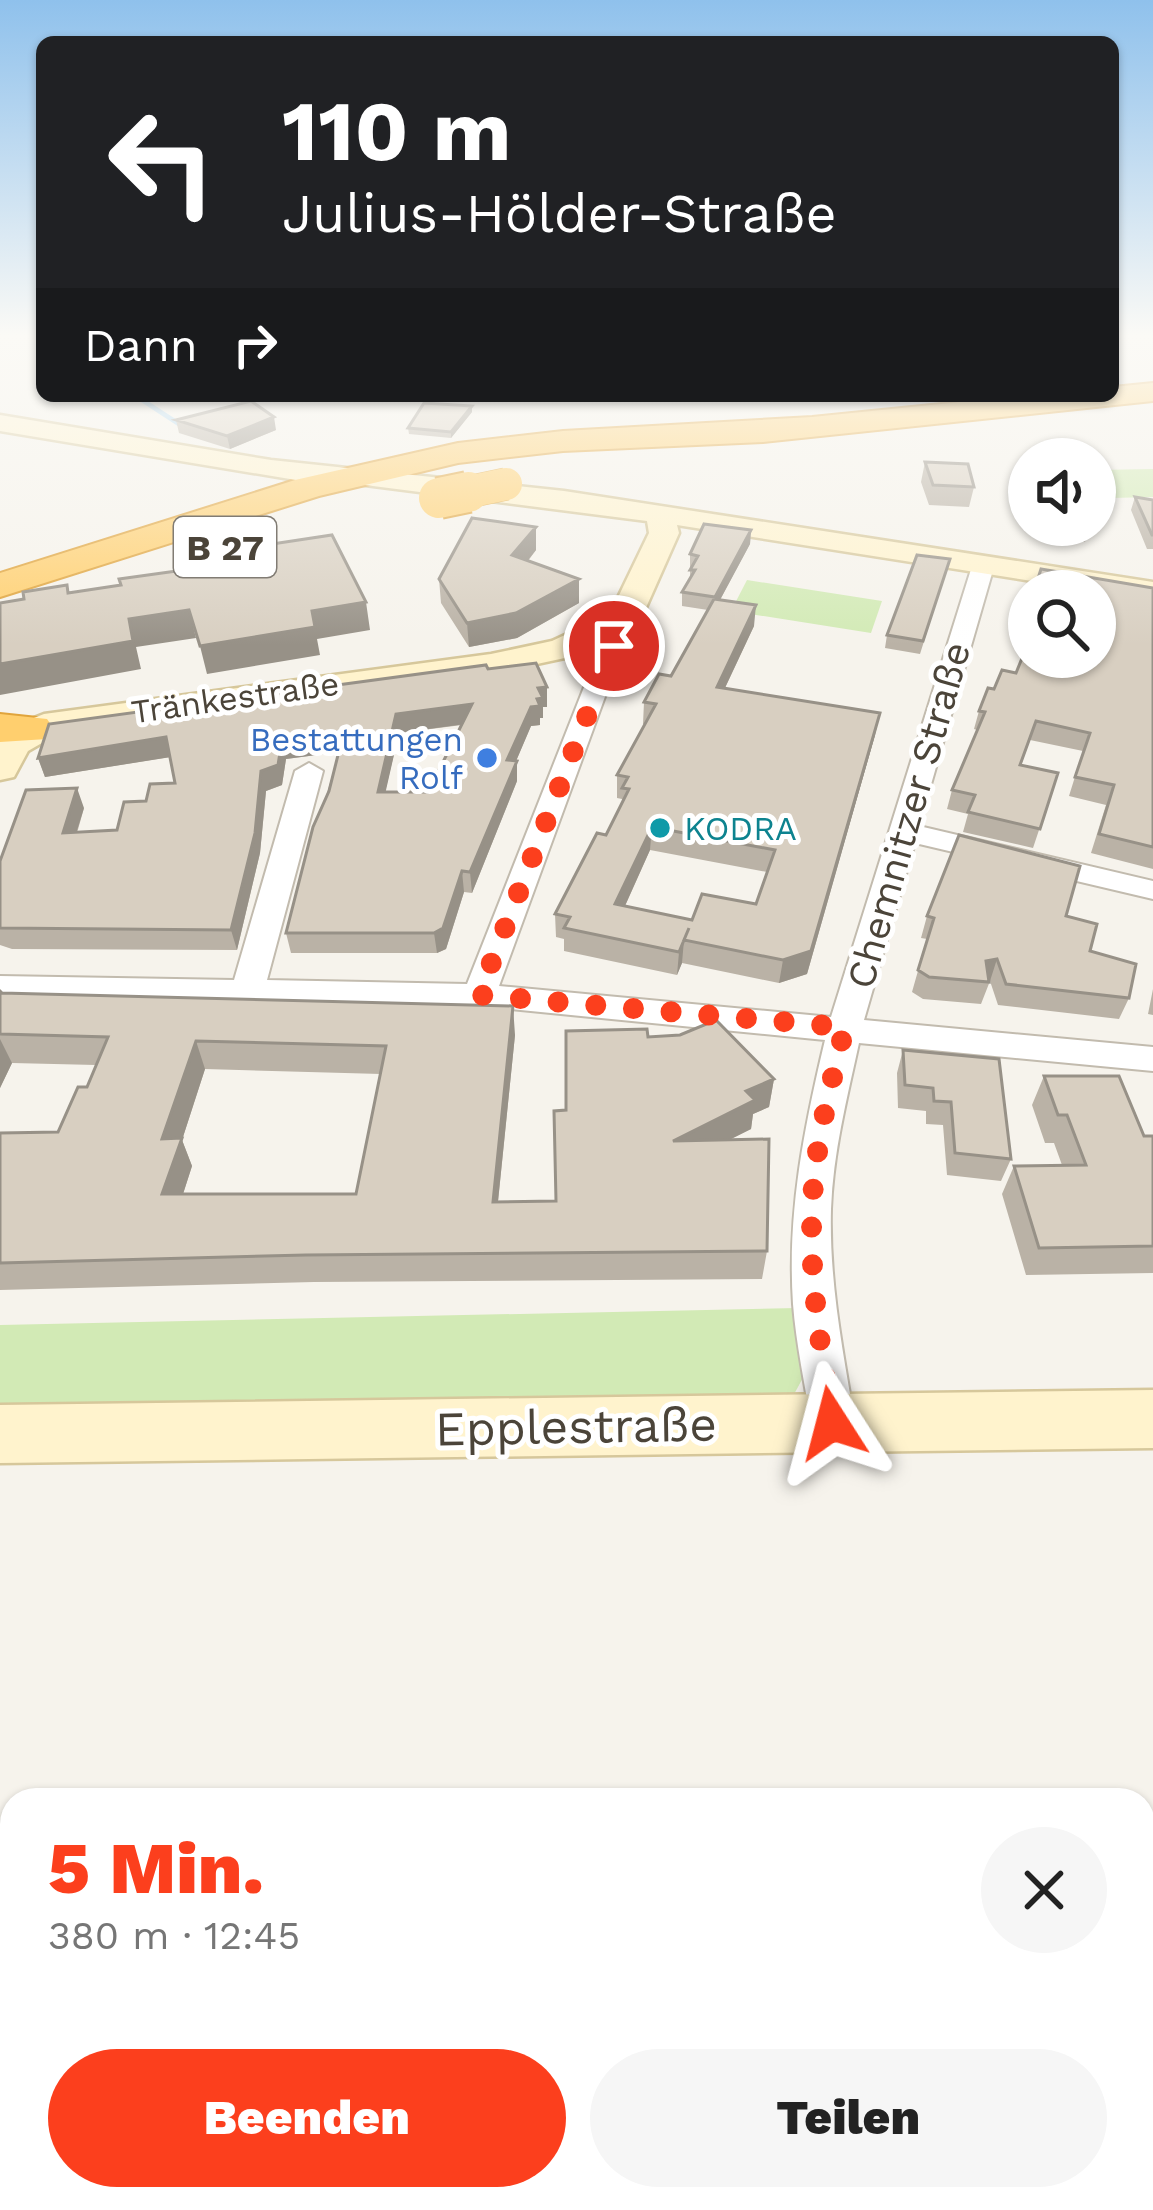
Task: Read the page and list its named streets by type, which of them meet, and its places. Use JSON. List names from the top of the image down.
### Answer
{
  "streets": {
    "highway": ["B 27"],
    "main road": ["Tränkestraße", "Epplestraße"],
    "street": ["Chemnitzer Straße"]
  },
  "crossings": [
    ["Chemnitzer Straße", "Epplestraße"]
  ],
  "places": ["Bestattungen Rolf", "KODRA"],
  "page": {
    "turn": ["110 m", "Julius-Hölder-Straße"],
    "then": "Dann",
    "heading": ["5 Min.", "380 m · 12:45"],
    "buttons": ["Beenden", "Teilen"]
  }
}
